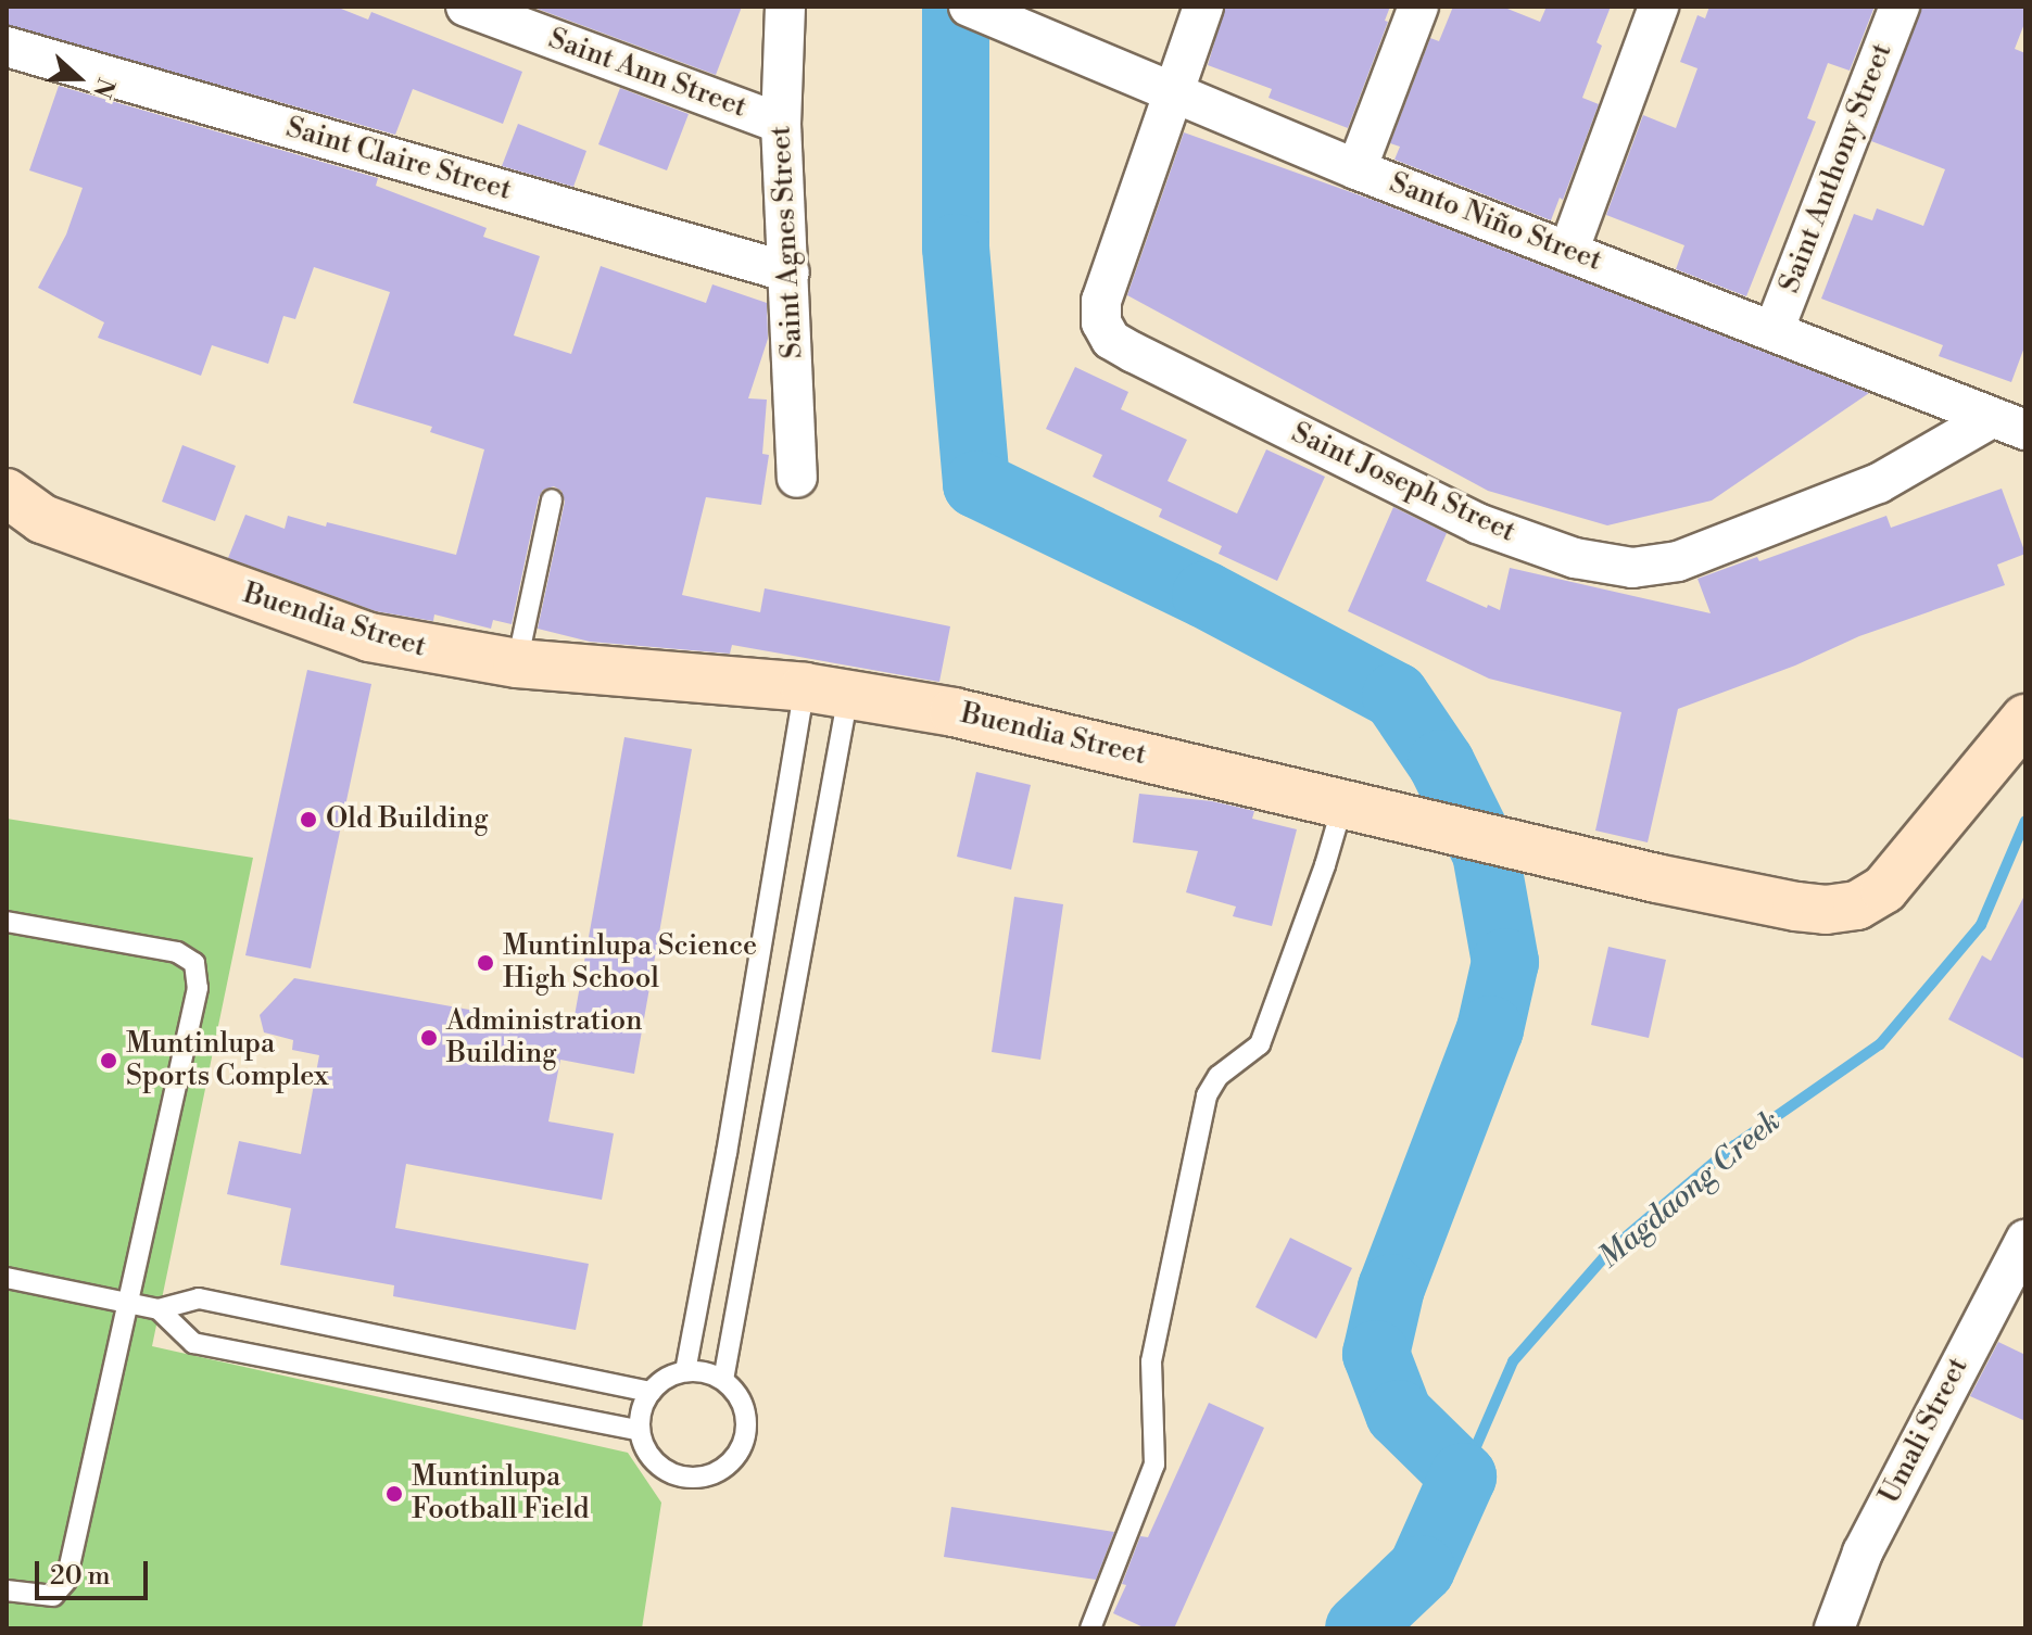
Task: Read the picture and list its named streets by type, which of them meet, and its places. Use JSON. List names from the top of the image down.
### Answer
{
  "streets": {
    "street": [
      "Saint Ann Street",
      "Saint Claire Street",
      "Saint Anthony Street",
      "Santo Niño Street",
      "Saint Agnes Street",
      "Saint Joseph Street",
      "Buendia Street",
      "Umali Street"
    ]
  },
  "crossings": [
    ["Saint Ann Street", "Saint Agnes Street"],
    ["Saint Claire Street", "Saint Agnes Street"],
    ["Saint Anthony Street", "Santo Niño Street"],
    ["Santo Niño Street", "Saint Joseph Street"]
  ],
  "water": ["Magdaong Creek"],
  "places": [
    "Old Building",
    "Muntinlupa Science High School",
    "Administration Building",
    "Muntinlupa Sports Complex",
    "Muntinlupa Football Field"
  ],
  "scale_bar": "20 m",
  "north": "right"
}
